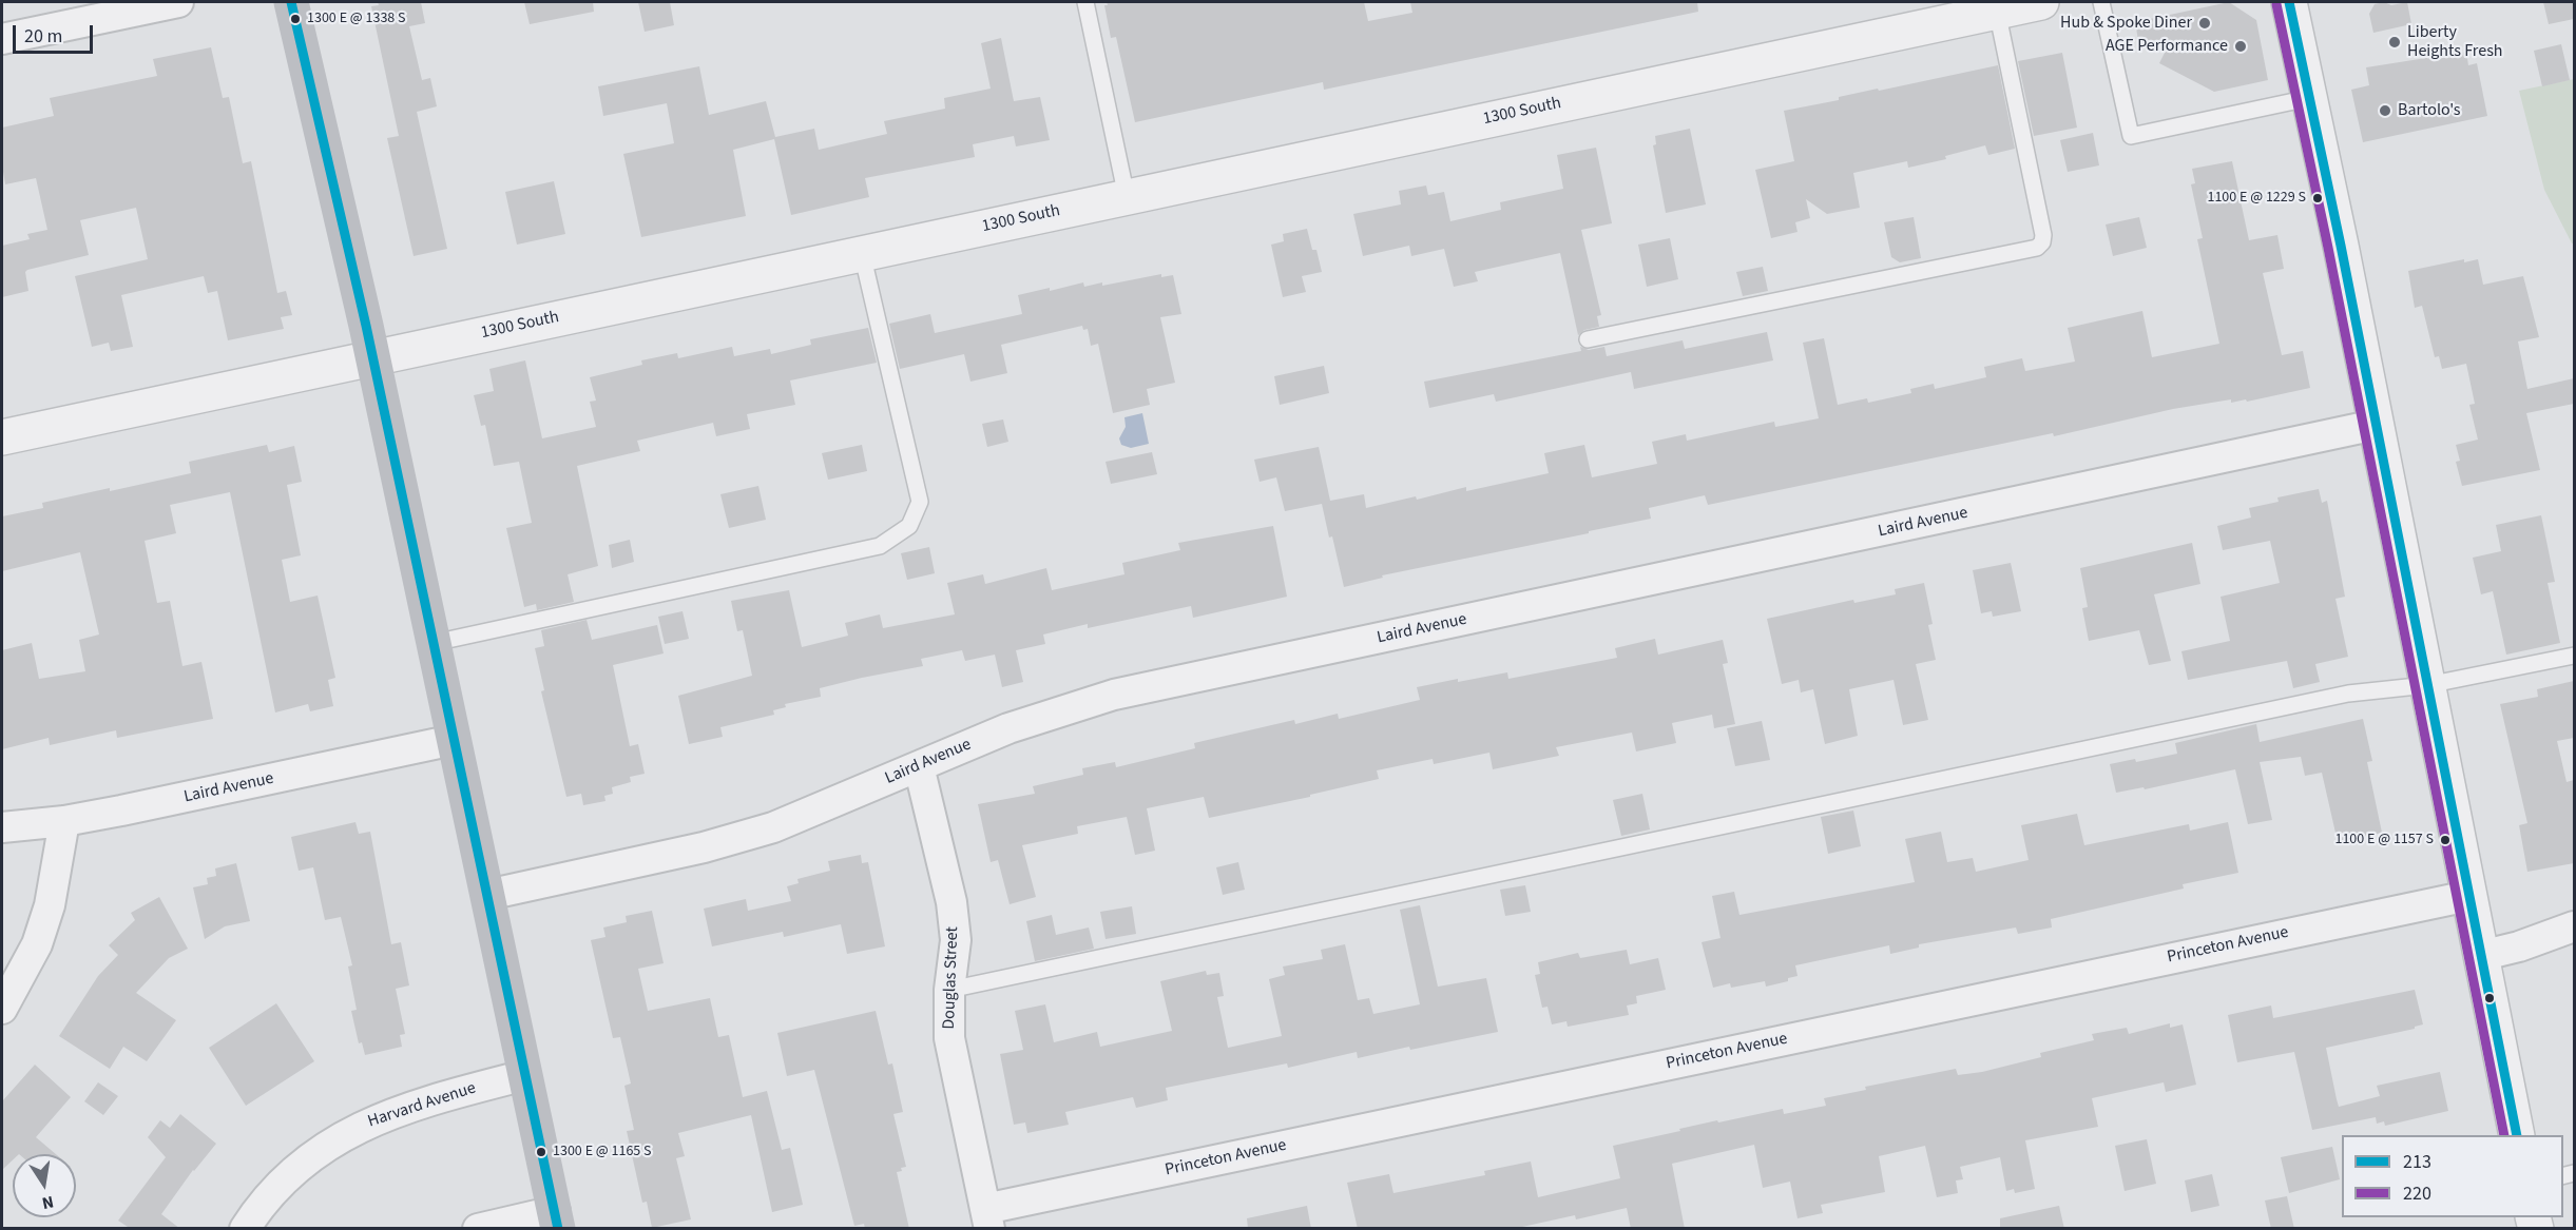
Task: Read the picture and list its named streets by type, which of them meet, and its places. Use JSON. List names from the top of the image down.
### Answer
{
  "streets": {
    "street": [
      "1300 South",
      "Laird Avenue",
      "Princeton Avenue",
      "Douglas Street",
      "Harvard Avenue"
    ]
  },
  "crossings": [
    ["Laird Avenue", "Douglas Street"],
    ["Princeton Avenue", "Douglas Street"]
  ],
  "places": [
    "1300 E @ 1338 S",
    "Hub & Spoke Diner",
    "Liberty Heights Fresh",
    "AGE Performance",
    "Bartolo's",
    "1100 E @ 1229 S",
    "1100 E @ 1157 S",
    "1300 E @ 1165 S"
  ],
  "lines": ["transit line 213", "transit line 220"],
  "legend": ["213", "220"],
  "scale_bar": "20 m",
  "north": "bottom"
}
